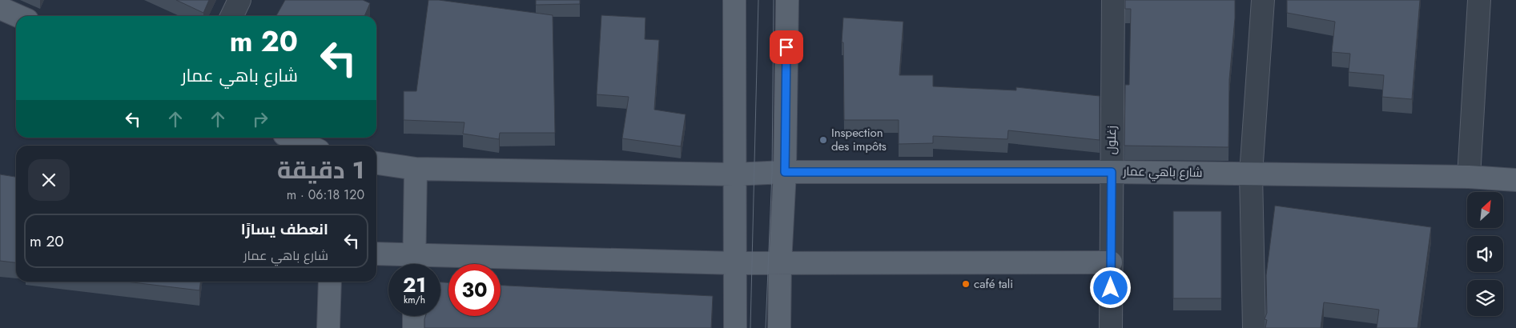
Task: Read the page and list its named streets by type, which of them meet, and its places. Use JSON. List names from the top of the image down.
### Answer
{
  "streets": {
    "main road": ["شارع باهي عمار"],
    "street": ["زغلول"]
  },
  "crossings": [
    ["زغلول", "شارع باهي عمار"]
  ],
  "places": ["Inspection des impôts", "café tali"],
  "north": "top right",
  "page": {
    "turn": ["20 m", "شارع باهي عمار"],
    "heading": ["1 دقيقة", "120 m · 06:18"],
    "list": [
      {
        "name": "انعطف يسارًا",
        "note": "شارع باهي عمار",
        "value": "20 m"
      }
    ],
    "speed": "21 km/h",
    "limit": "30"
  }
}
